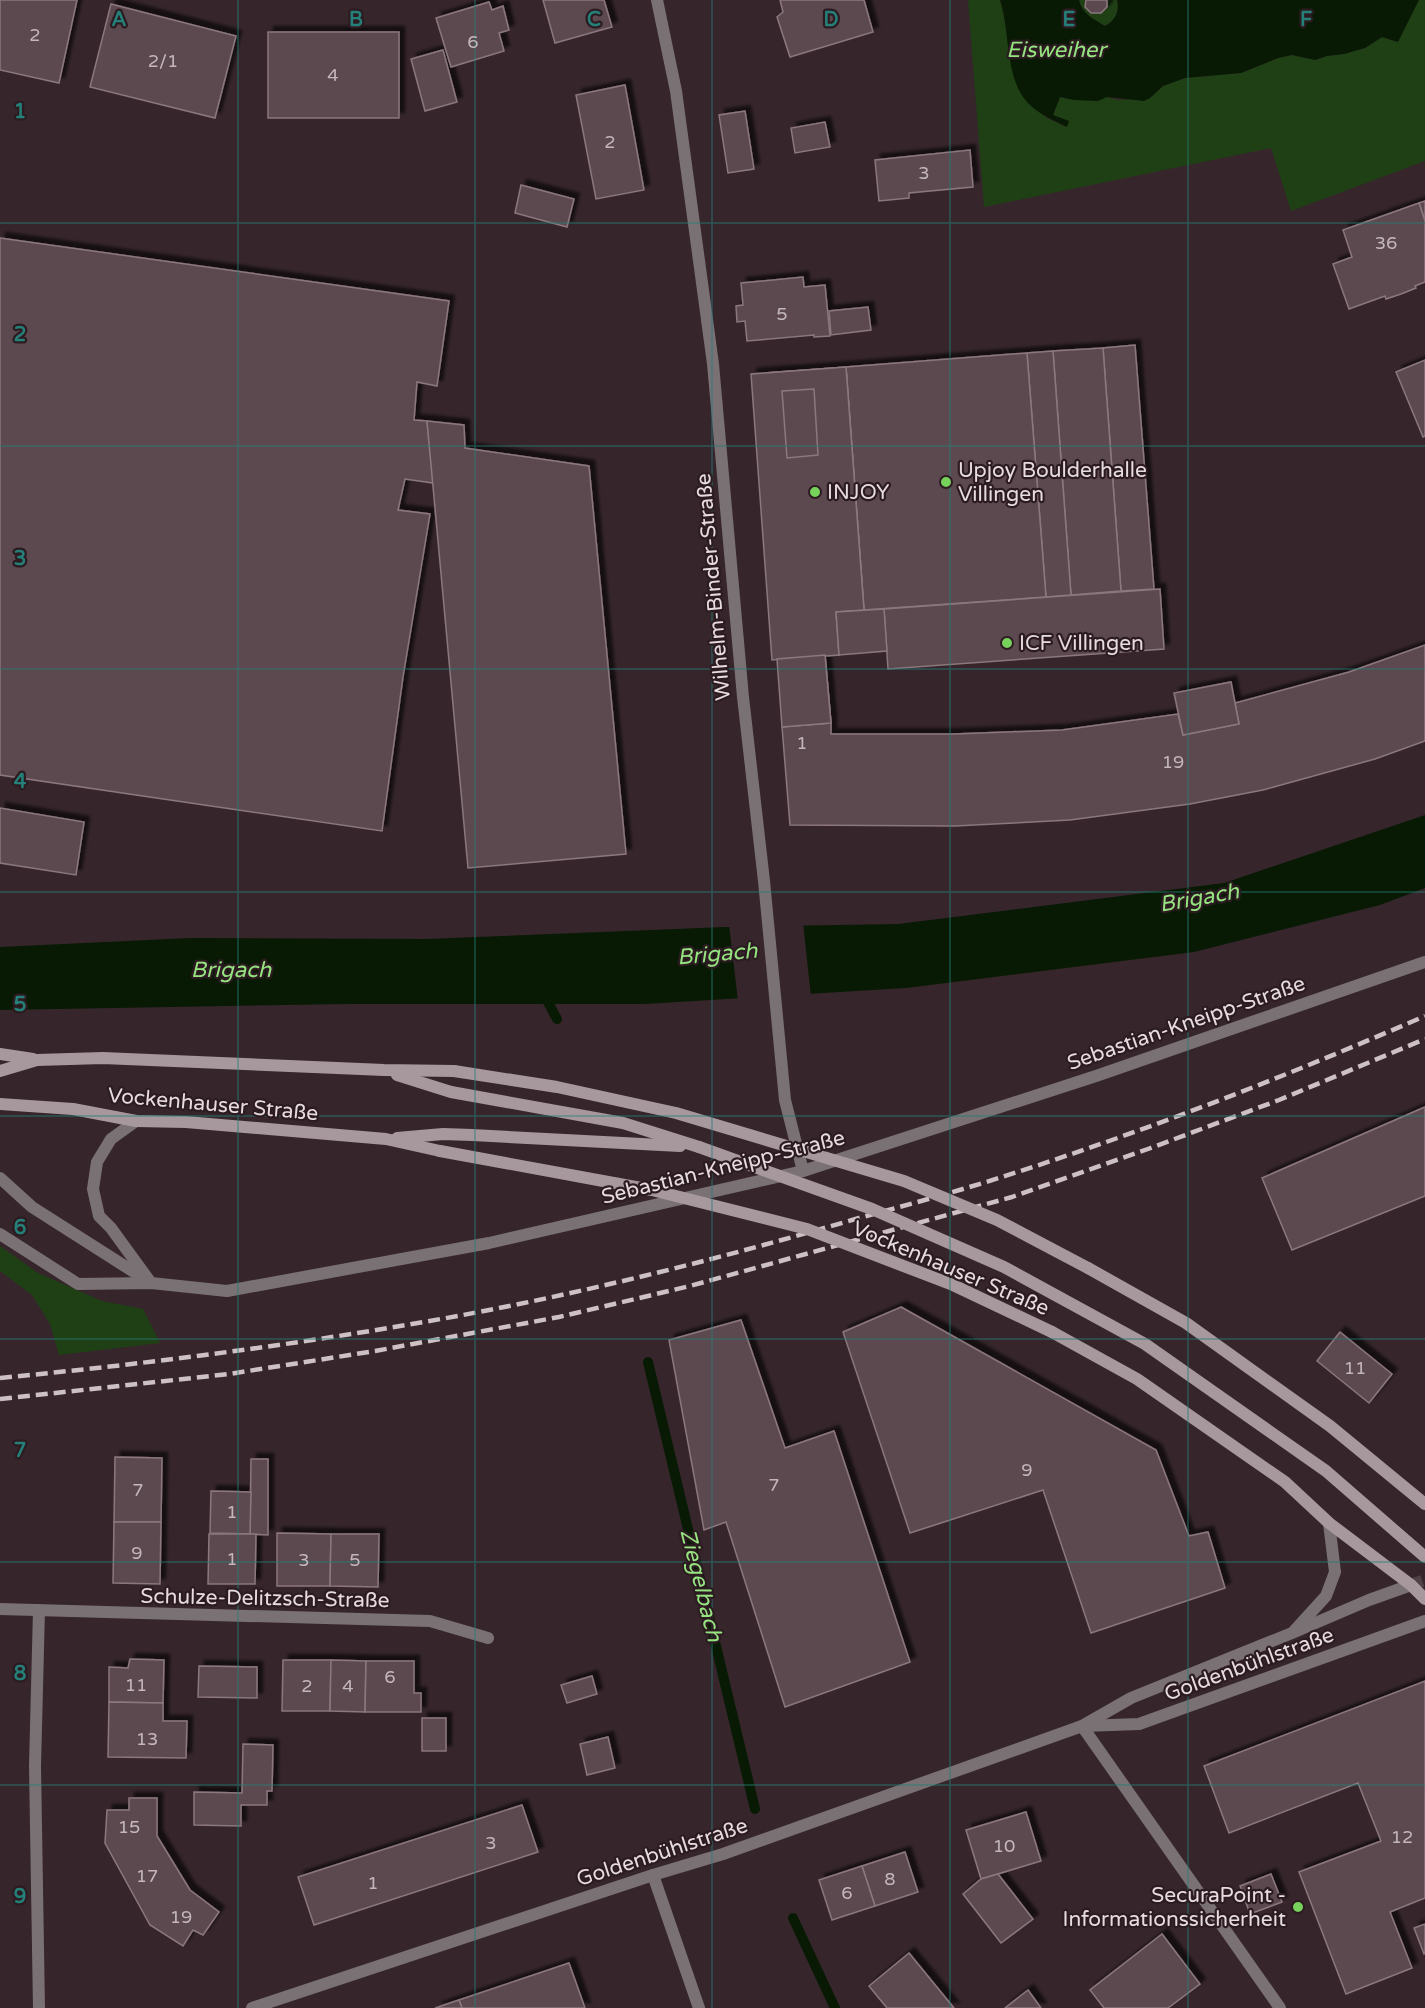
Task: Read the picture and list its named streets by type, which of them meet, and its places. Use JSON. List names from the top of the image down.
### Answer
{
  "streets": {
    "main road": ["Vockenhauser Straße"],
    "street": [
      "Wilhelm-Binder-Straße",
      "Sebastian-Kneipp-Straße",
      "Schulze-Delitzsch-Straße",
      "Goldenbühlstraße"
    ]
  },
  "crossings": [
    ["Wilhelm-Binder-Straße", "Sebastian-Kneipp-Straße"],
    ["Vockenhauser Straße", "Goldenbühlstraße"]
  ],
  "water": ["Eisweiher", "Brigach", "Ziegelbach"],
  "places": [
    "Upjoy Boulderhalle Villingen",
    "INJOY",
    "ICF Villingen",
    "SecuraPoint - Informationssicherheit"
  ],
  "house_numbers": [
    "2",
    "6",
    "2/1",
    "4",
    "2",
    "3",
    "36",
    "5",
    "1",
    "19",
    "11",
    "9",
    "7",
    "7",
    "1",
    "9",
    "1",
    "3",
    "5",
    "6",
    "11",
    "2",
    "4",
    "13",
    "15",
    "12",
    "3",
    "10",
    "17",
    "8",
    "1",
    "6",
    "19"
  ],
  "grid": {
    "columns": [
      "A",
      "B",
      "C",
      "D",
      "E",
      "F"
    ],
    "rows": [
      "1",
      "2",
      "3",
      "4",
      "5",
      "6",
      "7",
      "8",
      "9"
    ]
  }
}
